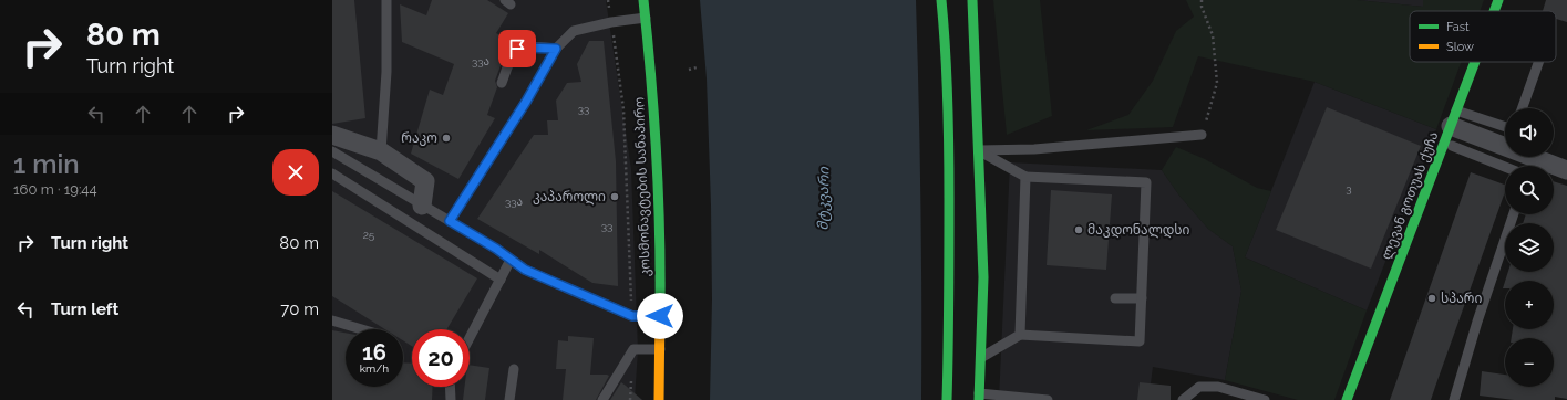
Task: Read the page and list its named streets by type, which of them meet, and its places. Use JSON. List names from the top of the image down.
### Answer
{
  "streets": {
    "main road": ["კოსმონავტების სანაპირო", "ლევან გოთუას ქუჩა"]
  },
  "water": ["მტკვარი"],
  "places": [
    "რაკო",
    "კაპაროლი",
    "მაკდონალდსი",
    "სპარი"
  ],
  "house_numbers": [
    "33ა",
    "33",
    "3",
    "33ა",
    "33",
    "25"
  ],
  "legend": ["Fast", "Slow"],
  "page": {
    "turn": ["80 m", "Turn right"],
    "map_buttons": ["+", "−"],
    "heading": ["1 min", "160 m · 19:44"],
    "list": [
      {
        "name": "Turn right",
        "value": "80 m"
      },
      {
        "name": "Turn left",
        "value": "70 m"
      }
    ],
    "speed": "16 km/h",
    "limit": "20"
  }
}
